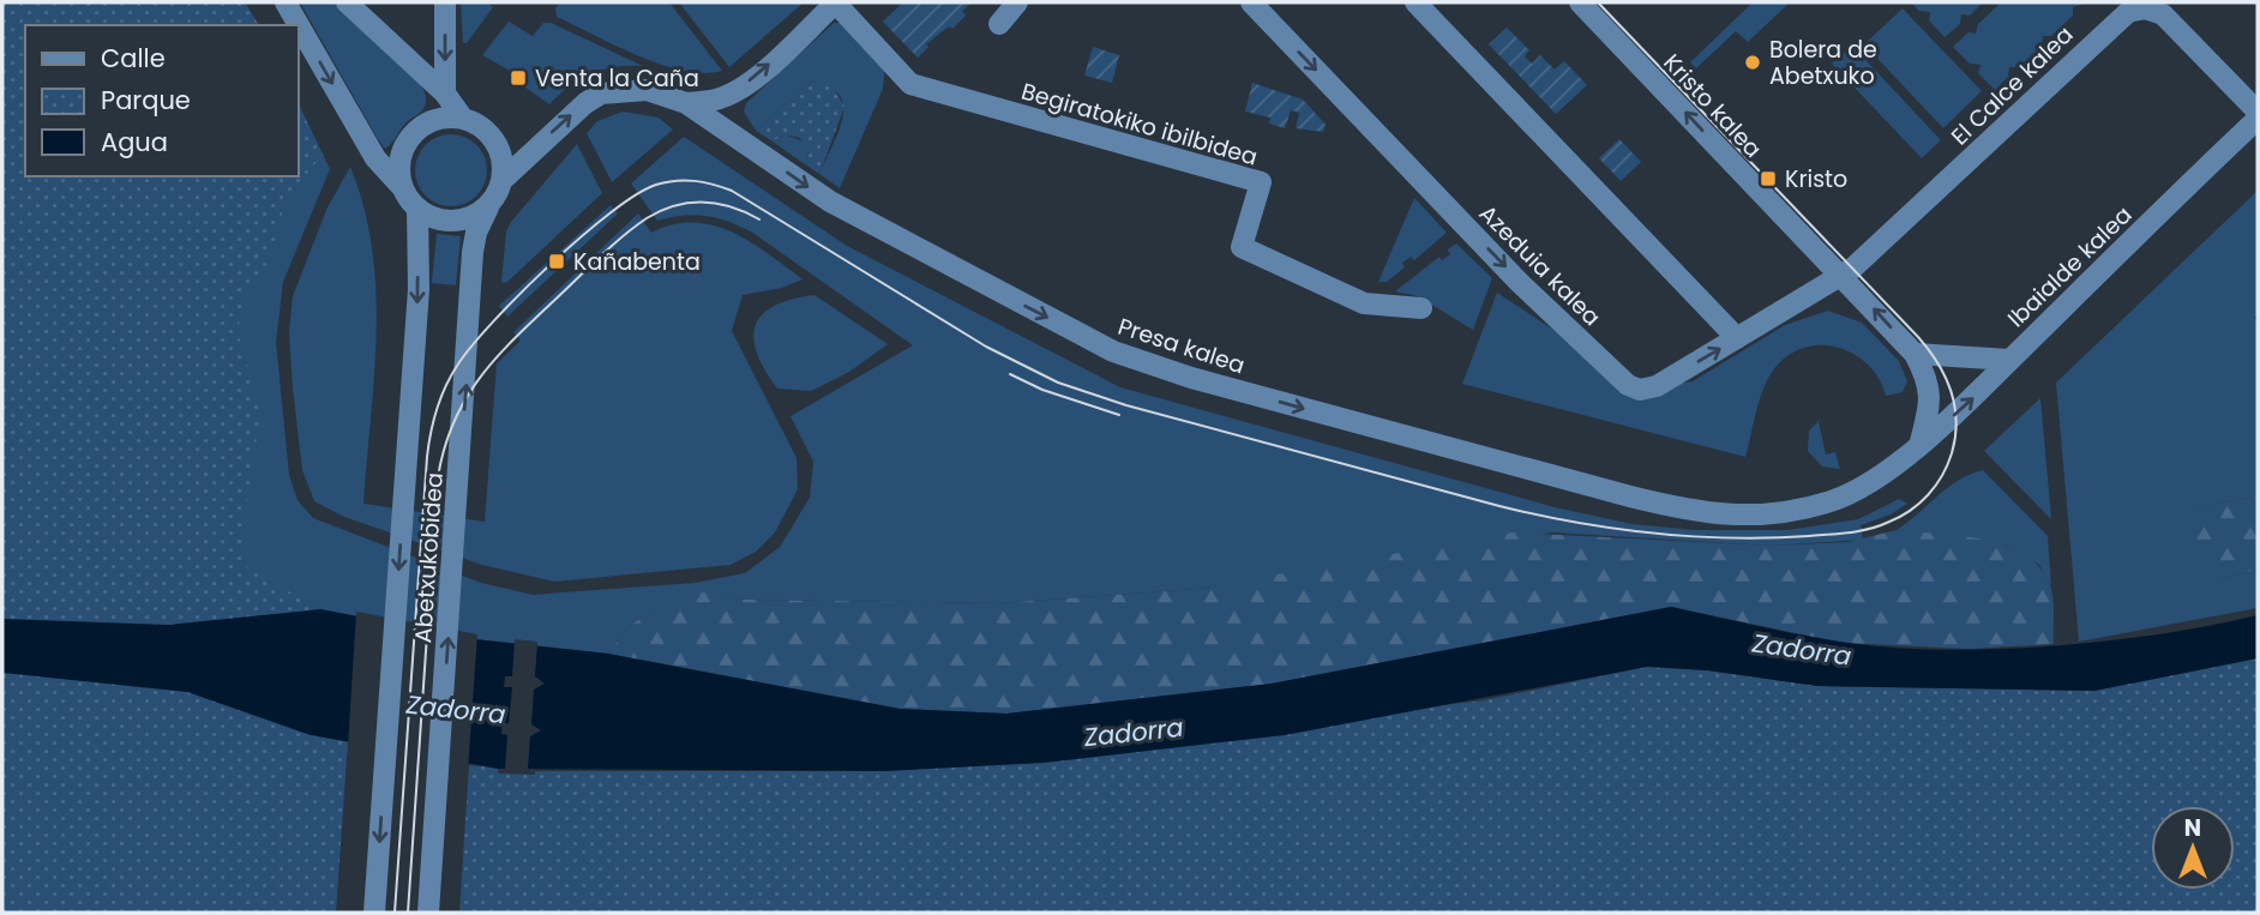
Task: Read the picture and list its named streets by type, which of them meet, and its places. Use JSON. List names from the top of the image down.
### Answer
{
  "streets": {
    "street": [
      "El Calce kalea",
      "Kristo kalea",
      "Begiratokiko ibilbidea",
      "Azeduia kalea",
      "Ibaialde kalea",
      "Presa kalea",
      "Abetxukobidea"
    ]
  },
  "crossings": [
    ["El Calce kalea", "Kristo kalea"],
    ["El Calce kalea", "Azeduia kalea"],
    ["Kristo kalea", "Azeduia kalea"],
    ["Kristo kalea", "Ibaialde kalea"],
    ["Kristo kalea", "Presa kalea"],
    ["Ibaialde kalea", "Presa kalea"],
    ["Presa kalea", "Abetxukobidea"]
  ],
  "one_way": ["Presa kalea"],
  "water": ["Zadorra"],
  "places": {
    "other": ["Bolera de Abetxuko"],
    "transit": ["Venta la Caña", "Kristo", "Kañabenta"]
  },
  "legend": ["Calle", "Parque", "Agua"],
  "north": "top"
}
